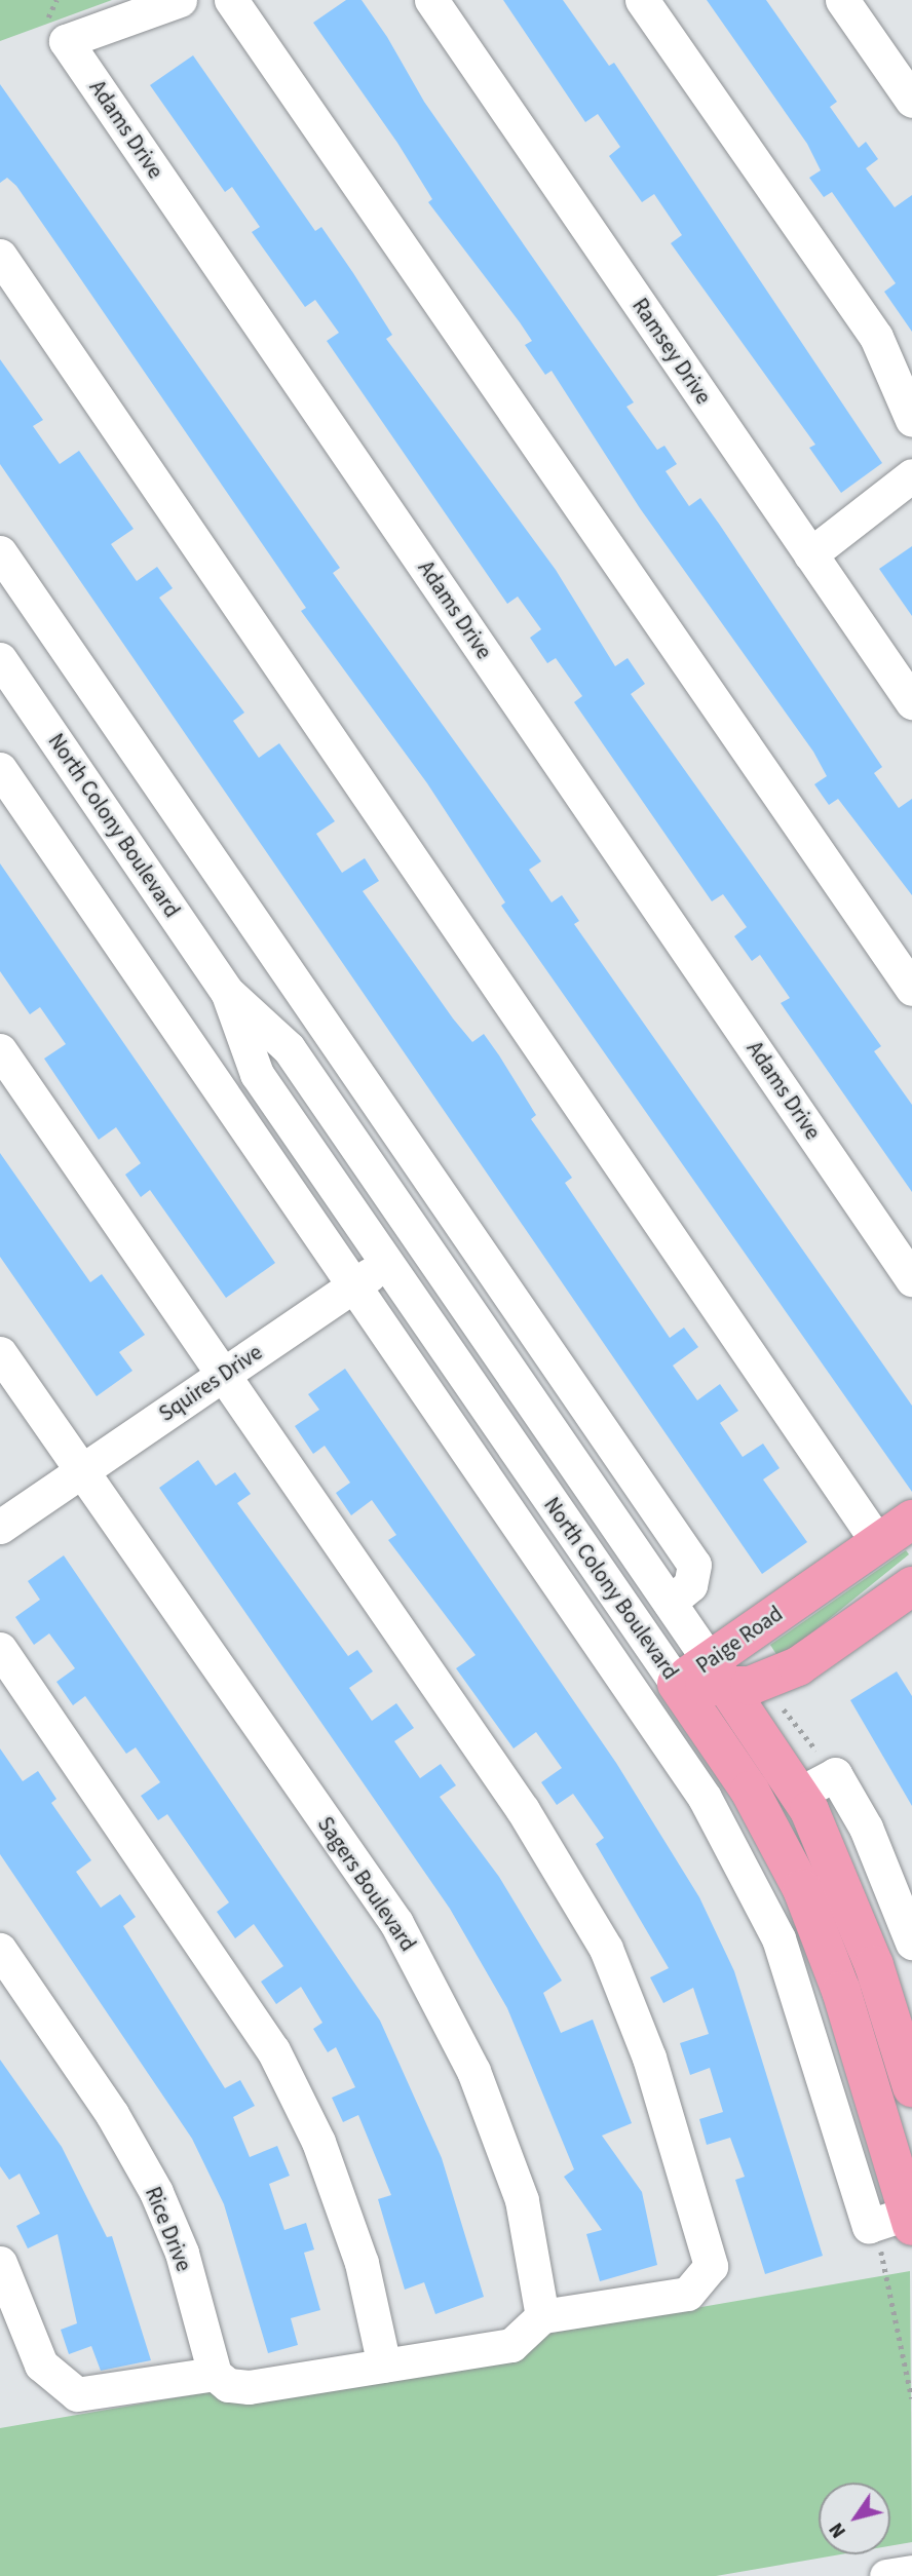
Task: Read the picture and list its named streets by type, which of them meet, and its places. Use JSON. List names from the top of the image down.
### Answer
{
  "streets": {
    "main road": ["North Colony Boulevard", "Paige Road"],
    "street": [
      "Adams Drive",
      "Ramsey Drive",
      "Squires Drive",
      "Sagers Boulevard",
      "Rice Drive"
    ]
  },
  "crossings": [
    ["North Colony Boulevard", "Squires Drive"],
    ["North Colony Boulevard", "Paige Road"],
    ["Squires Drive", "Sagers Boulevard"]
  ],
  "north": "bottom left"
}
